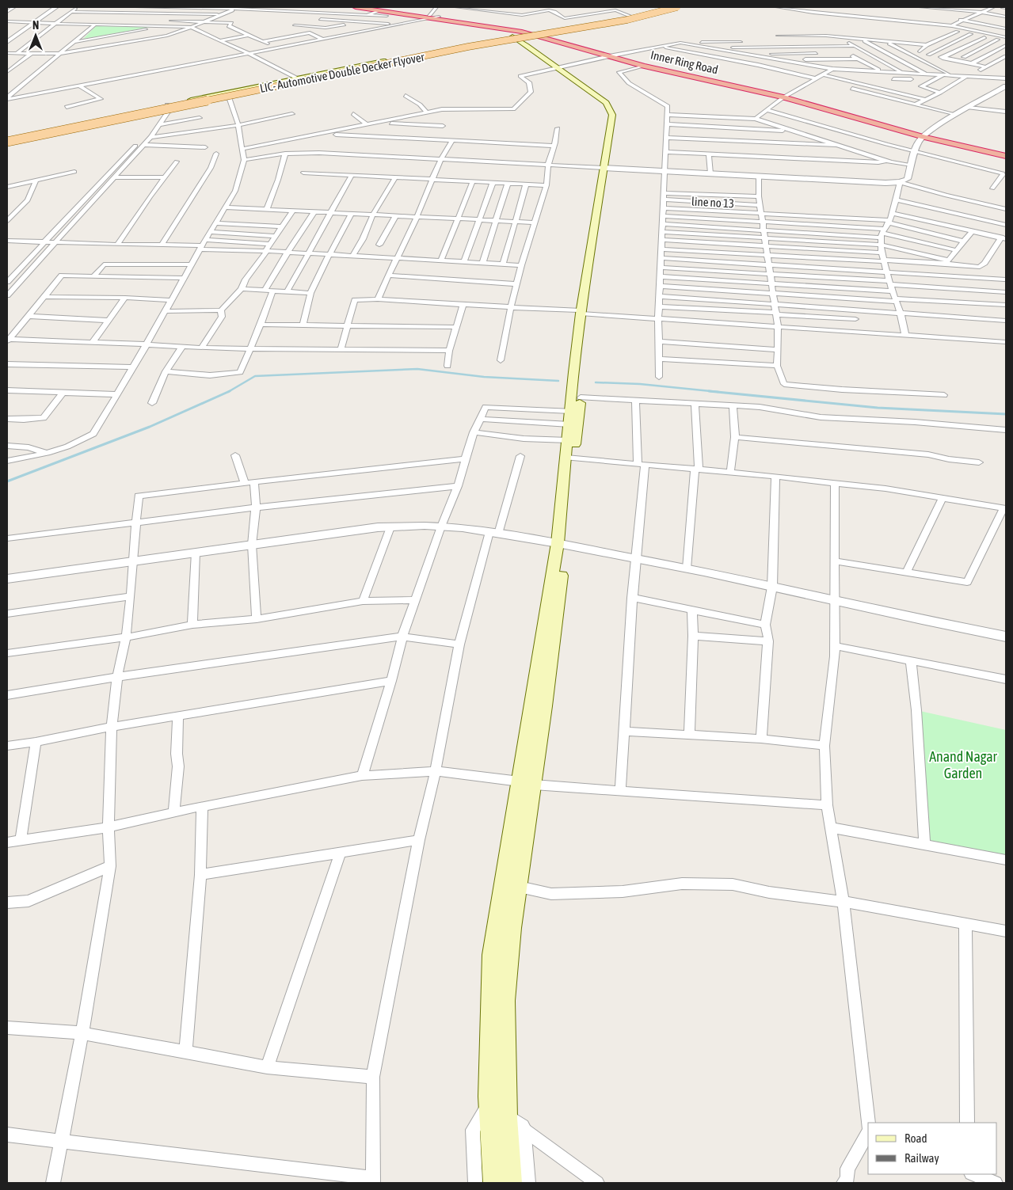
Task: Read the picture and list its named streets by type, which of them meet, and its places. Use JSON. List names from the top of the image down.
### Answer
{
  "streets": {
    "highway": ["Inner Ring Road"],
    "main road": ["LIC- Automotive Double Decker Flyover"],
    "street": ["line no 13"]
  },
  "parks": ["Anand Nagar Garden"],
  "legend": ["Road", "Railway"],
  "north": "top"
}
